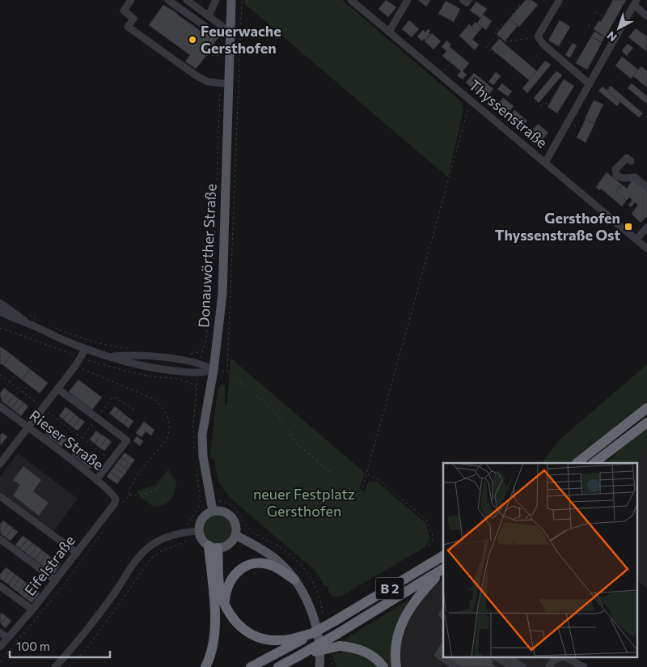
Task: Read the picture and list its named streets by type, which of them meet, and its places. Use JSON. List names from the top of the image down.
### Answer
{
  "streets": {
    "highway": ["B 2"],
    "main road": ["Donauwörther Straße"],
    "street": ["Thyssenstraße", "Rieser Straße", "Eifelstraße"]
  },
  "crossings": [
    ["Rieser Straße", "Eifelstraße"]
  ],
  "parks": ["neuer Festplatz Gersthofen"],
  "places": {
    "other": ["Feuerwache Gersthofen"],
    "transit": ["Gersthofen Thyssenstraße Ost"]
  },
  "scale_bar": "100 m",
  "north": "bottom left"
}
